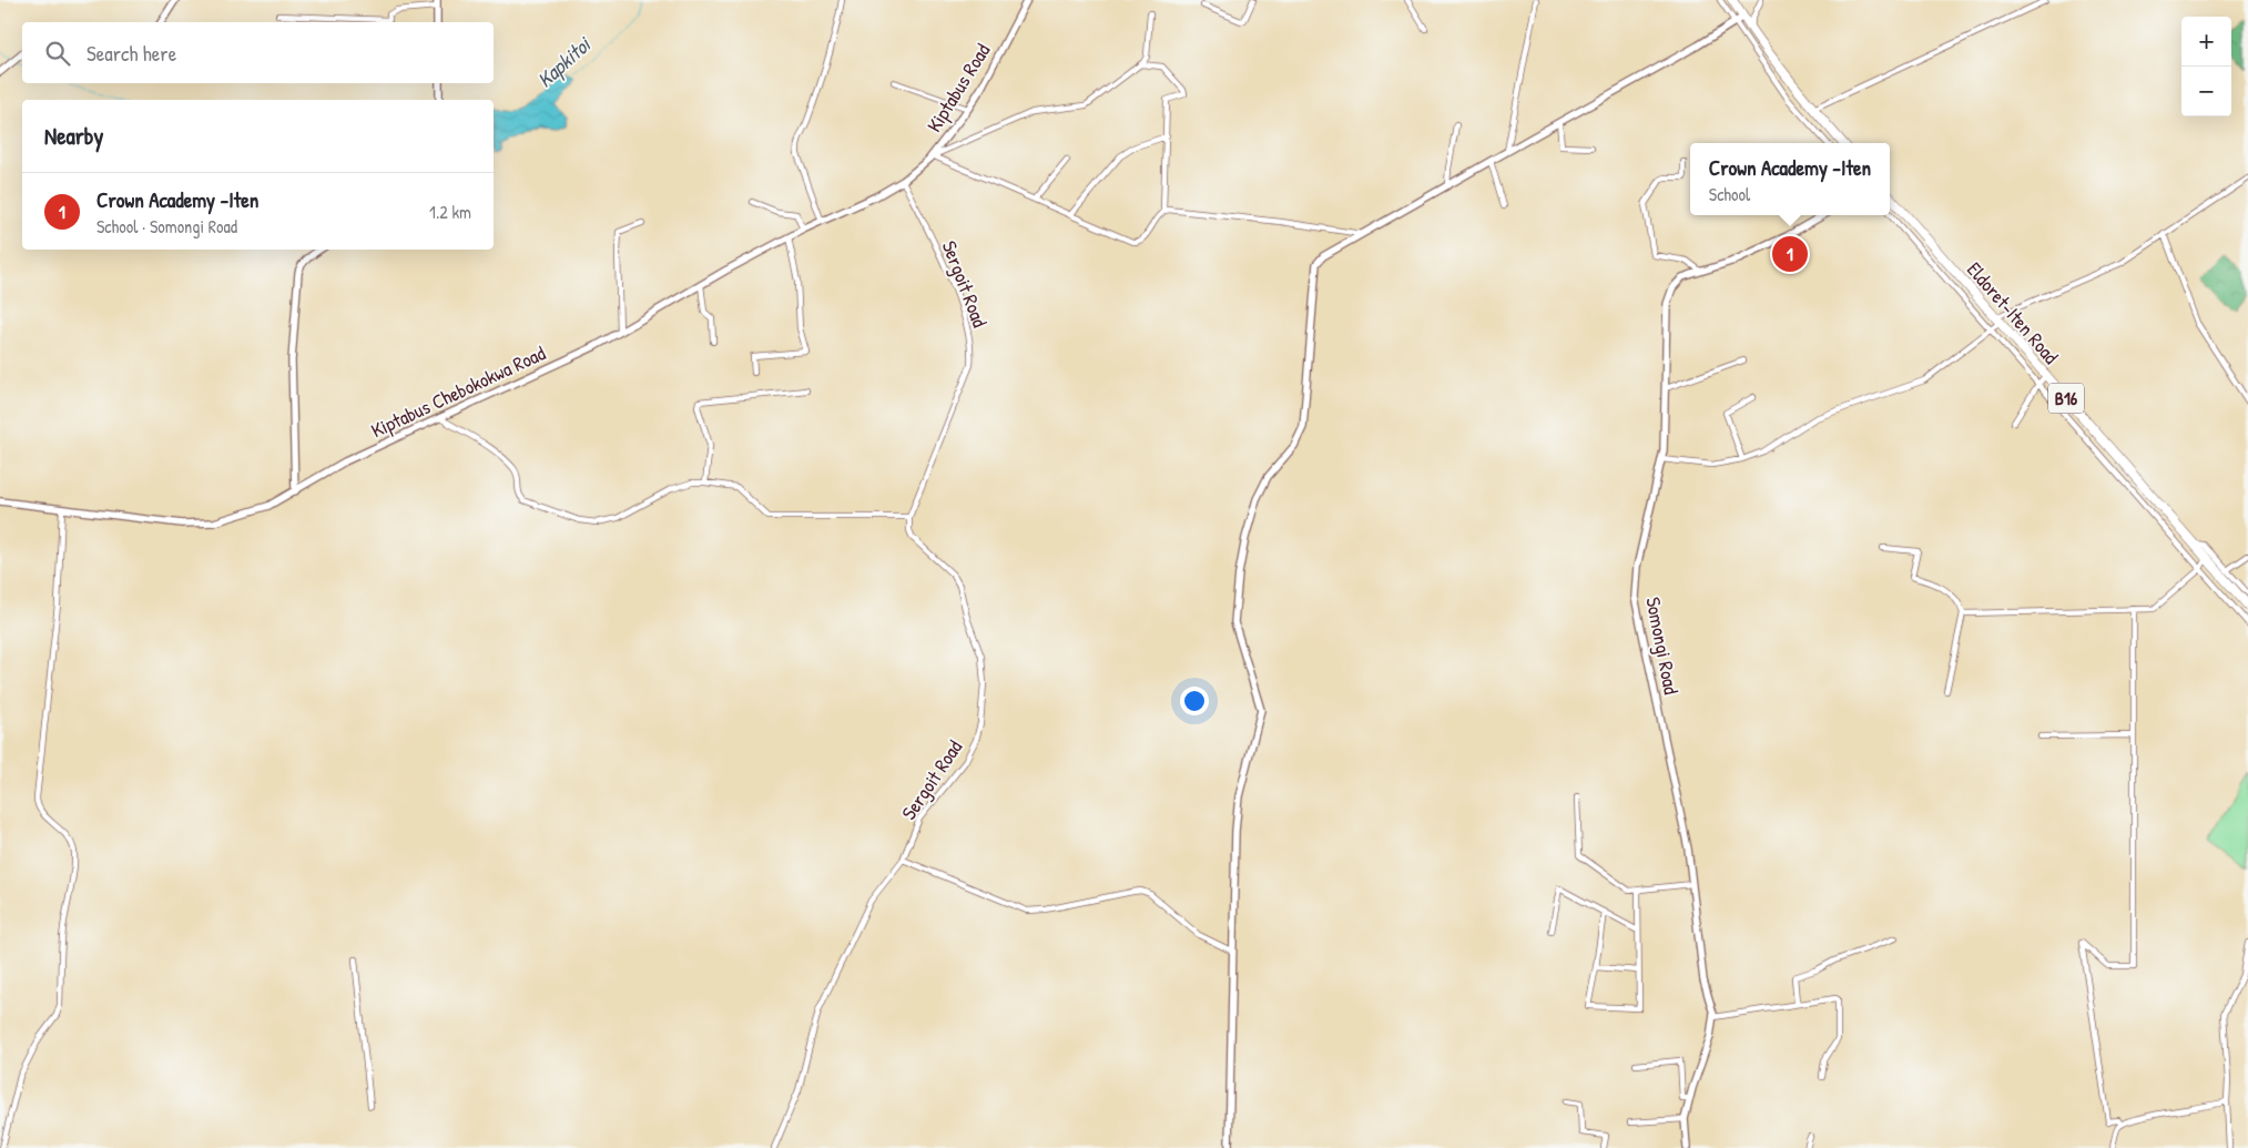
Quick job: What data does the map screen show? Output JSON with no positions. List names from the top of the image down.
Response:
{
  "streets": {
    "main road": ["Eldoret-Iten Road", "B16"],
    "street": [
      "Kiptabus Road",
      "Sergoit Road",
      "Kiptabus Chebokokwa Road",
      "Somongi Road"
    ]
  },
  "crossings": [
    ["Kiptabus Road", "Sergoit Road"],
    ["Kiptabus Road", "Kiptabus Chebokokwa Road"],
    ["Sergoit Road", "Kiptabus Chebokokwa Road"]
  ],
  "water": ["Kapkitoi"],
  "page": {
    "map_buttons": ["+", "−"],
    "search": "Search here",
    "heading": "Nearby",
    "popup": ["Crown Academy -Iten", "School"],
    "list": [
      {
        "mark": "1",
        "name": "Crown Academy -Iten",
        "note": "School · Somongi Road",
        "value": "1.2 km"
      }
    ],
    "pins": "1"
  }
}
